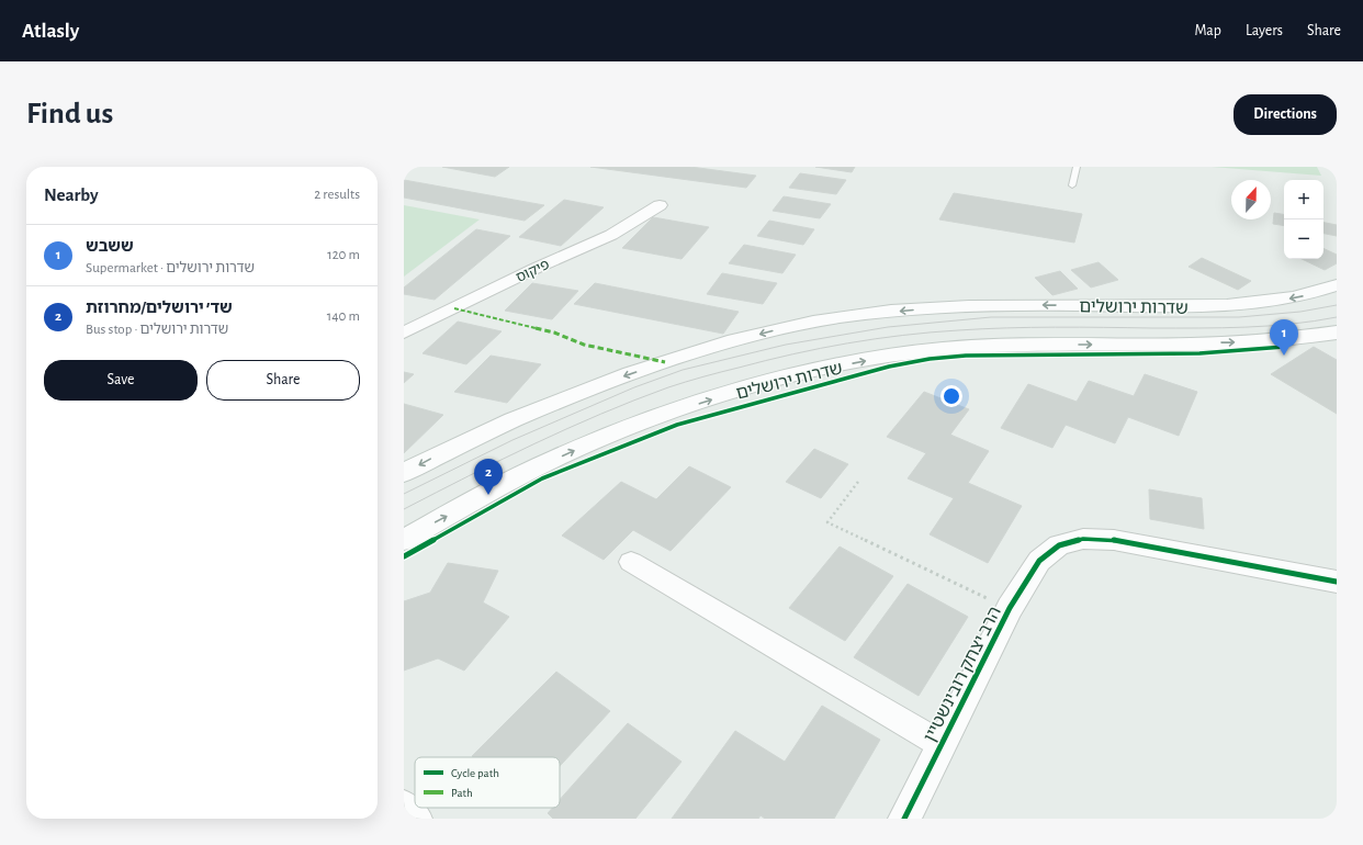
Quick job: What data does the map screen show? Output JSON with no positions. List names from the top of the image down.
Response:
{
  "streets": {
    "main road": ["שדרות ירושלים", "הרב יצחק רובינשטיין"],
    "street": ["פיקוס"]
  },
  "legend": ["Cycle path", "Path"],
  "north": "top",
  "page": {
    "header": "Atlasly",
    "nav": ["Map", "Layers", "Share"],
    "buttons": [
      "Directions",
      ["Save", "Share"]
    ],
    "title": "Find us",
    "heading": ["Nearby", "2 results"],
    "map_buttons": ["+", "−"],
    "list": [
      {
        "mark": "1",
        "name": "ששבש",
        "note": "Supermarket · שדרות ירושלים",
        "value": "120 m"
      },
      {
        "mark": "2",
        "name": "שד׳ ירושלים/מחרוזת",
        "note": "Bus stop · שדרות ירושלים",
        "value": "140 m"
      }
    ],
    "pins": ["1", "2"]
  }
}
